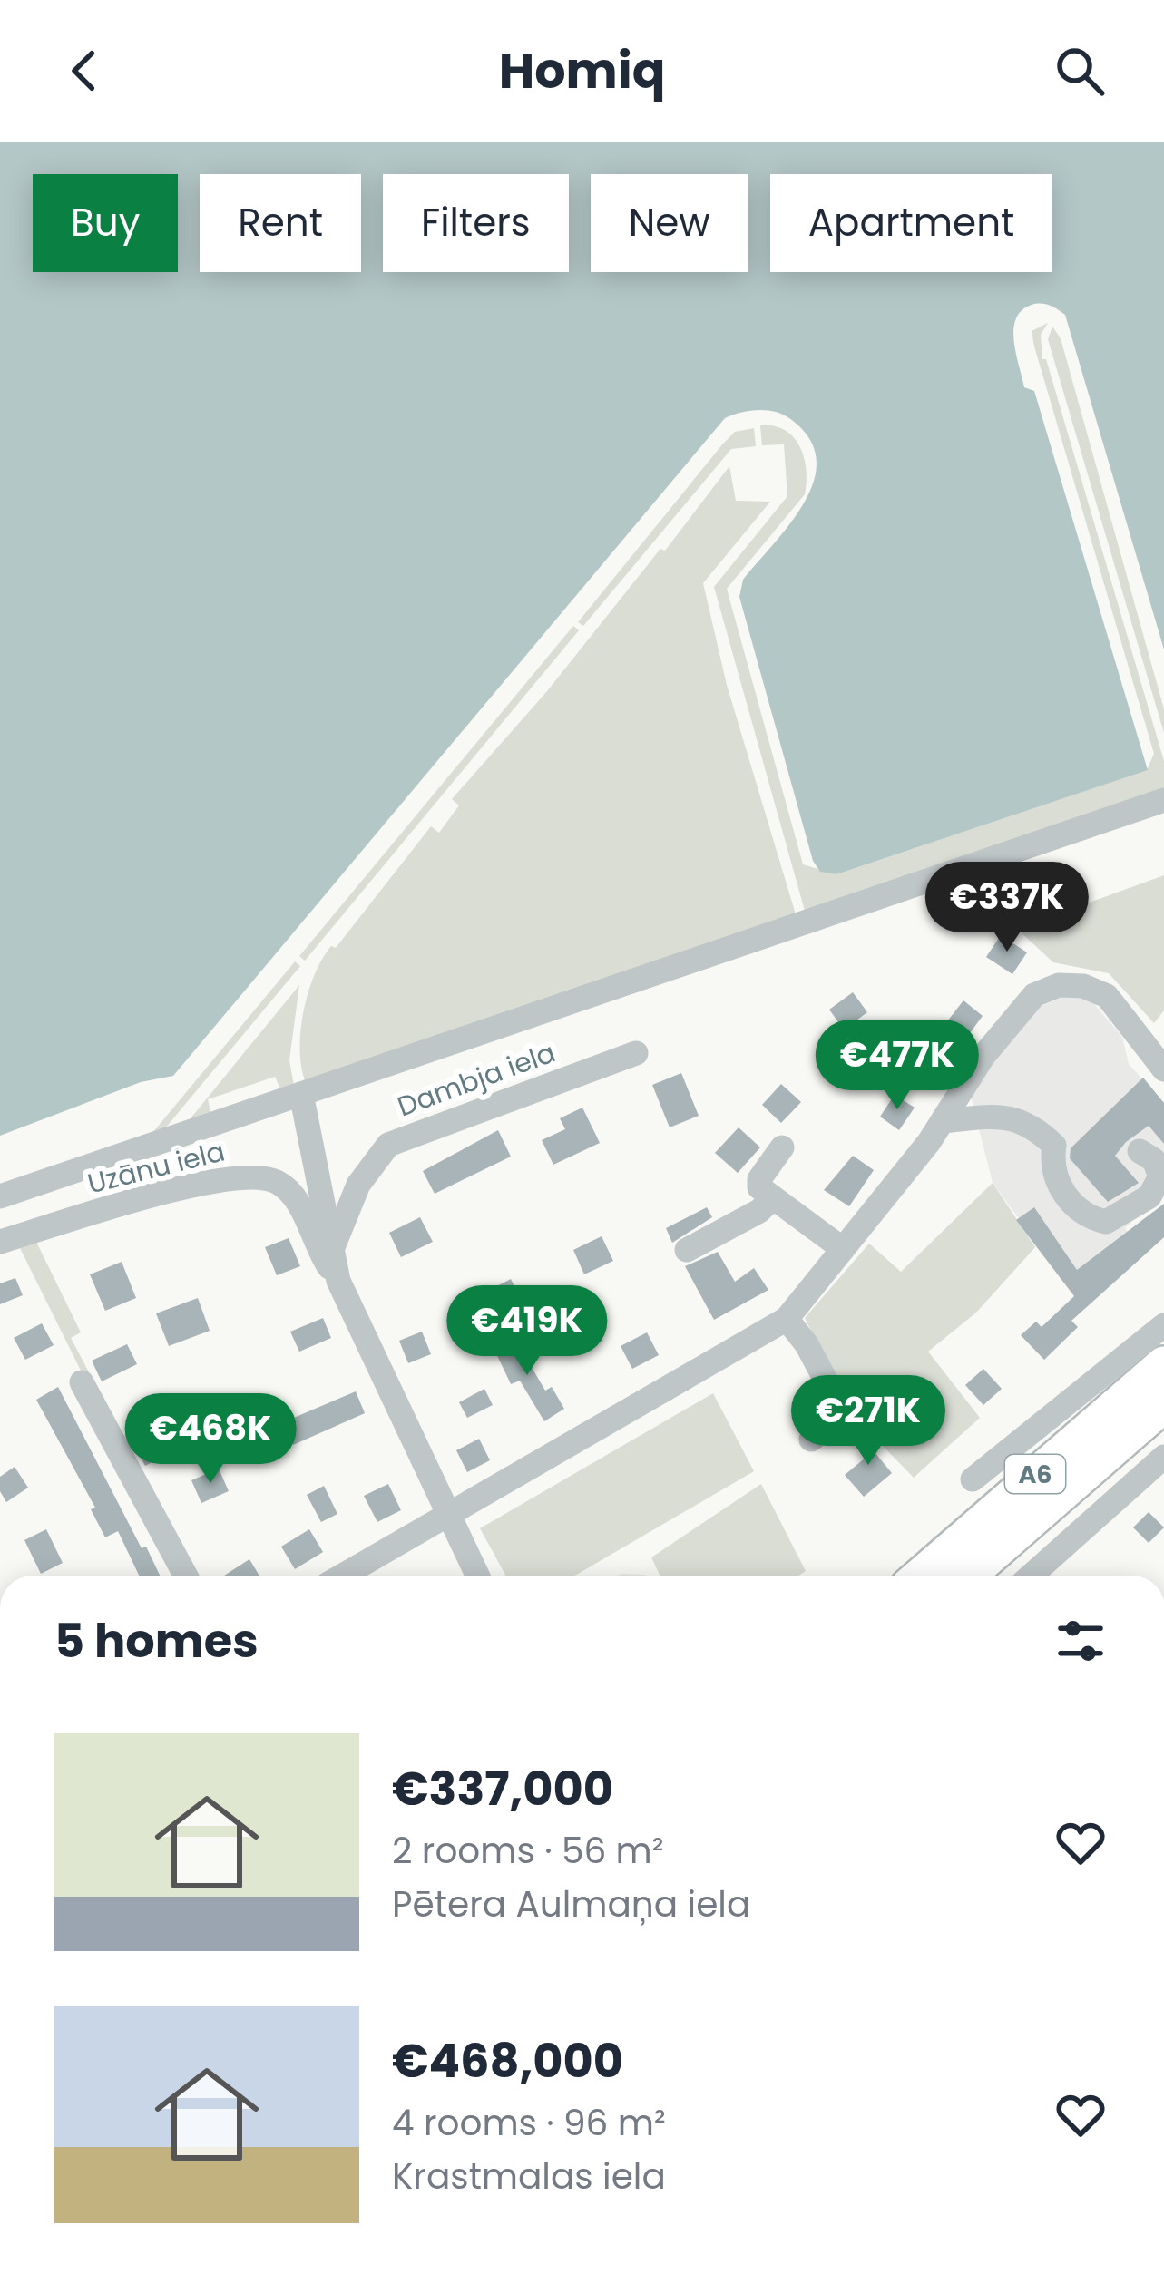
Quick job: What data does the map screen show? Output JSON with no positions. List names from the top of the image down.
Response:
{
  "streets": {
    "highway": ["A6"],
    "street": ["Dambja iela", "Uzānu iela"]
  },
  "page": {
    "header": "Homiq",
    "chip": [
      "Buy",
      "Rent",
      "Filters",
      "New",
      "Apartment"
    ],
    "price": [
      "€337K",
      "€477K",
      "€419K",
      "€271K",
      "€468K"
    ],
    "heading": "5 homes",
    "list": [
      {
        "name": "€337,000",
        "note": "2 rooms · 56 m² · Pētera Aulmaņa iela"
      },
      {
        "name": "€468,000",
        "note": "4 rooms · 96 m² · Krastmalas iela"
      }
    ]
  }
}
